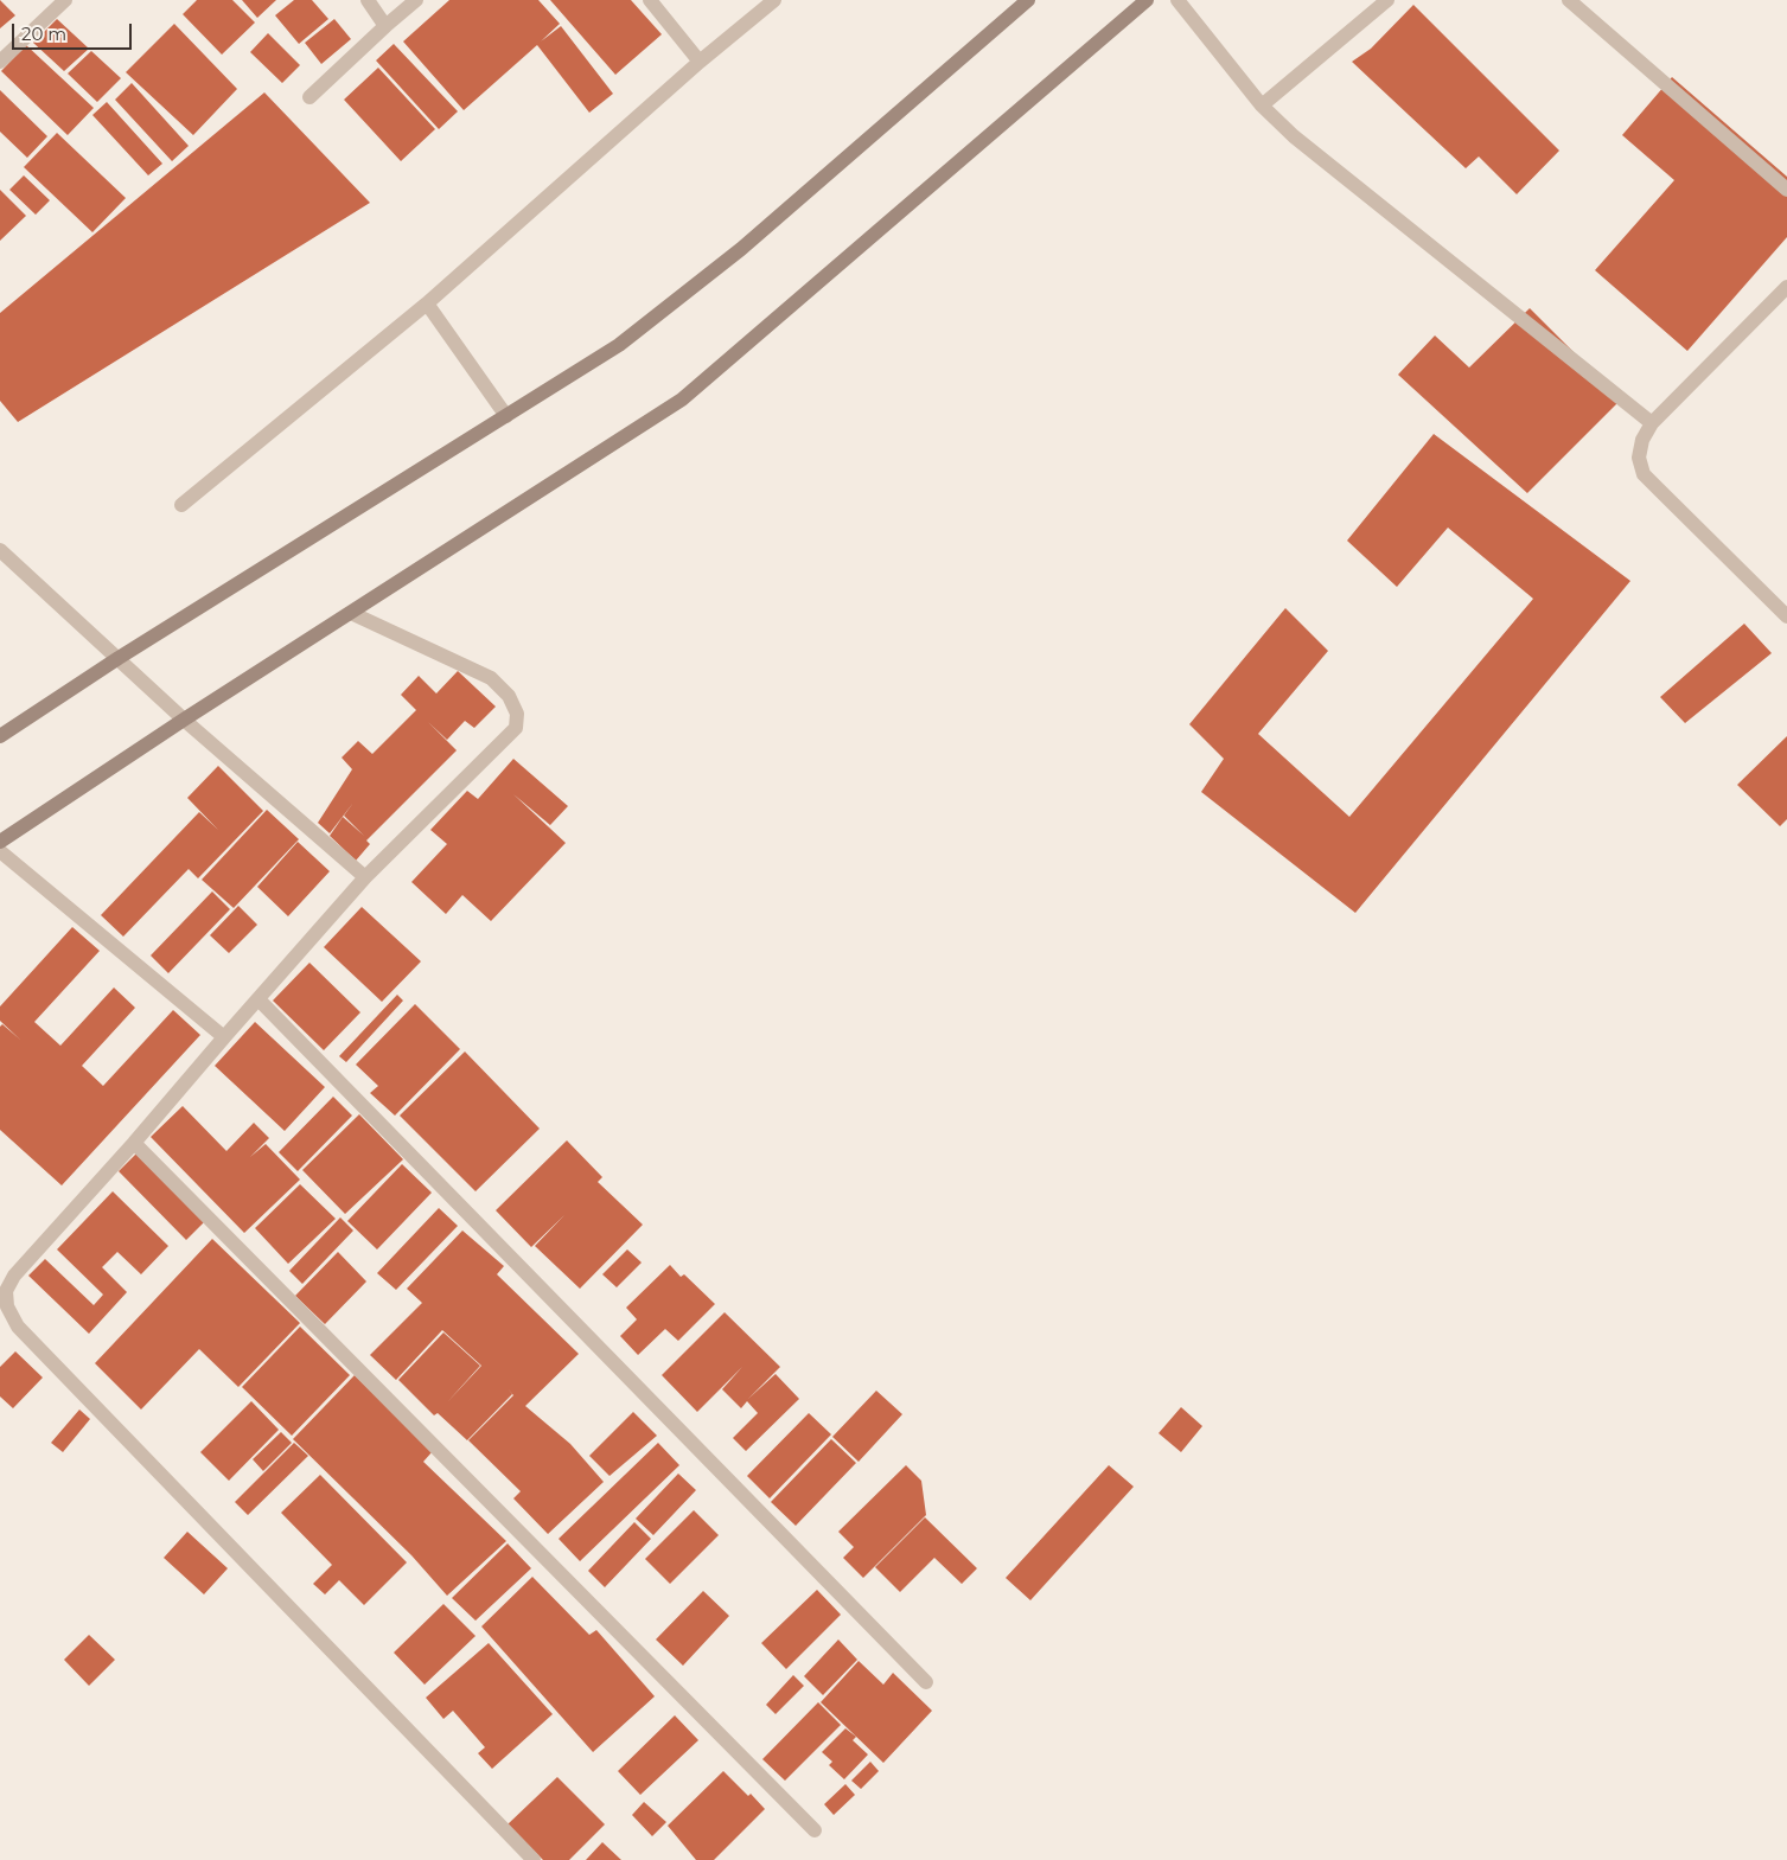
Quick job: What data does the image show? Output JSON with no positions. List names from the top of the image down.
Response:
{
  "scale_bar": "20 m"
}
